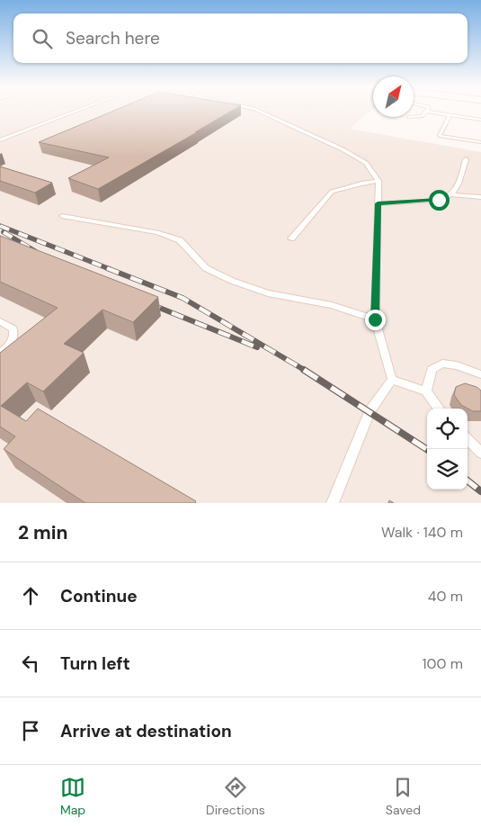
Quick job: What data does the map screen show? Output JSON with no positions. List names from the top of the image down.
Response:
{
  "north": "top right",
  "page": {
    "search": "Search here",
    "heading": ["2 min", "Walk · 140 m"],
    "list": [
      ["Continue", "40 m"],
      ["Turn left", "100 m"],
      "Arrive at destination"
    ],
    "nav": ["Map", "Directions", "Saved"]
  }
}
